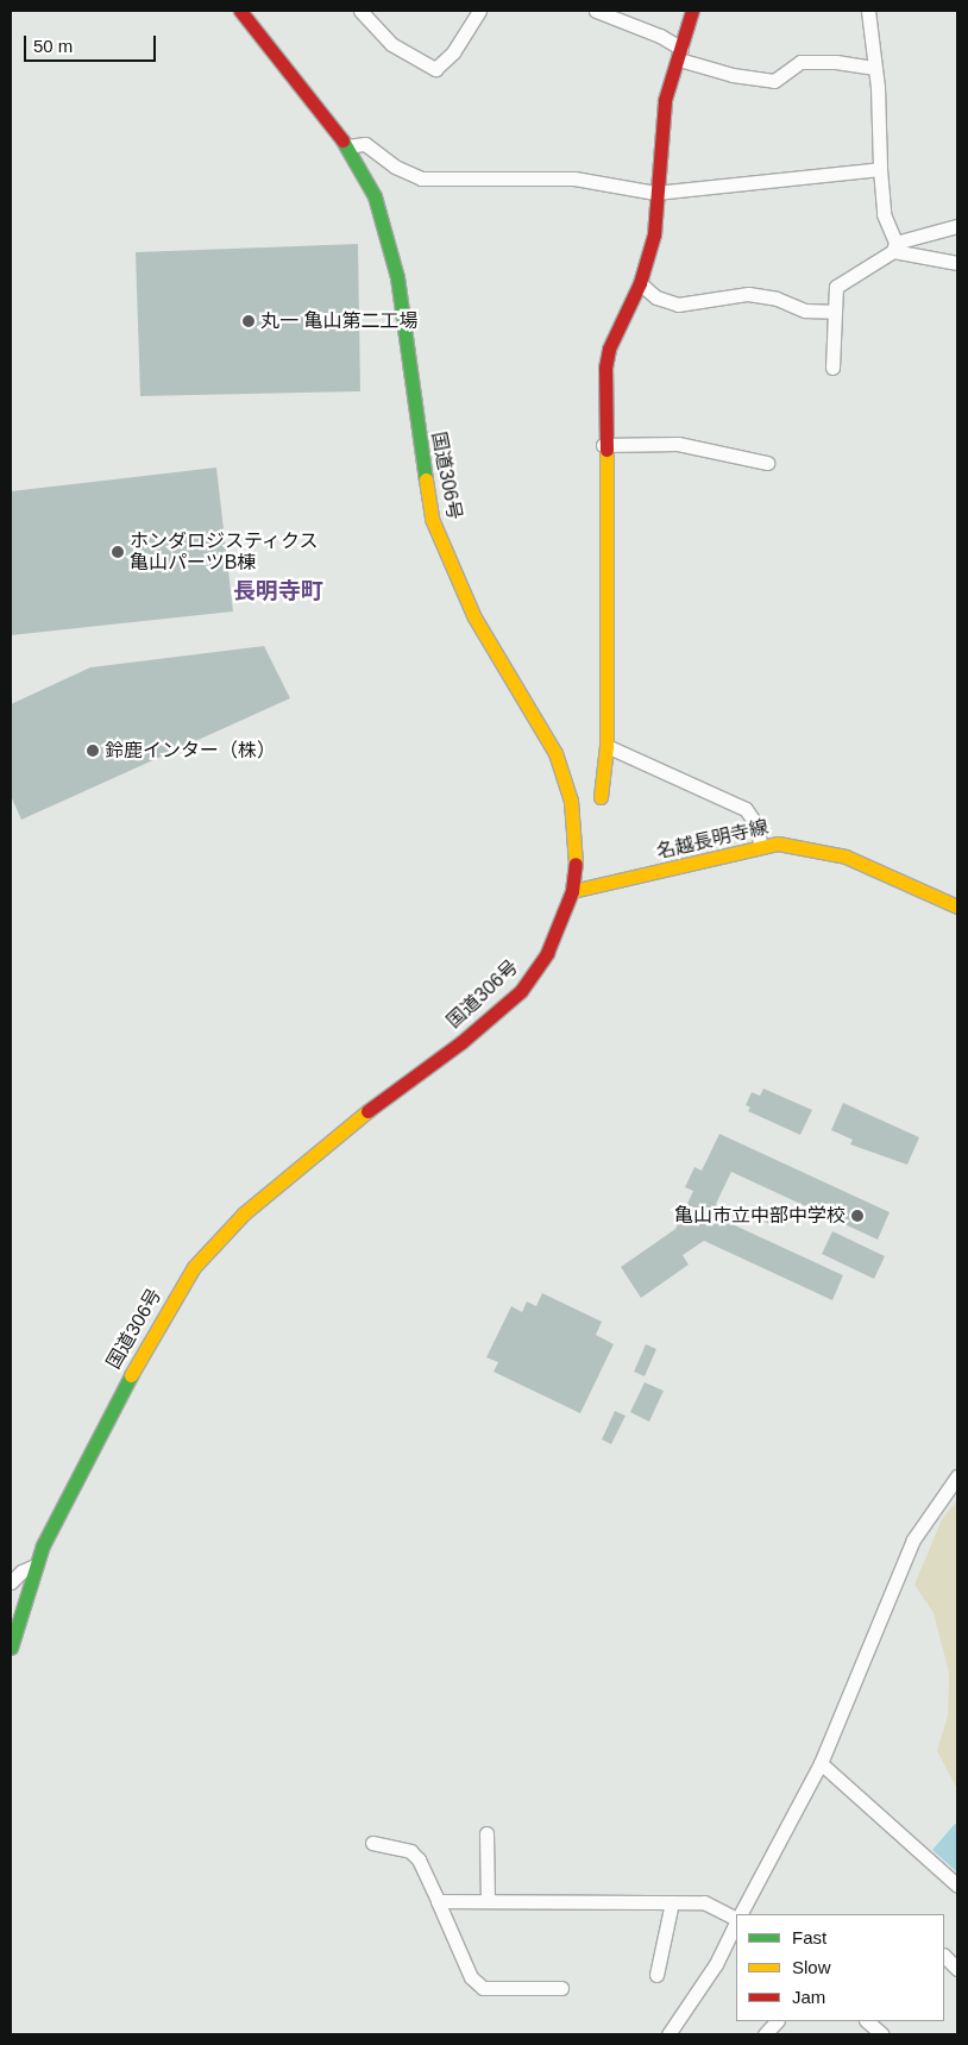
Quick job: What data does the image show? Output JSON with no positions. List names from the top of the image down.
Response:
{
  "streets": {
    "main road": ["国道306号", "名越長明寺線"]
  },
  "crossings": [
    ["国道306号", "名越長明寺線"]
  ],
  "districts": ["長明寺町"],
  "places": [
    "丸一 亀山第二工場",
    "ホンダロジスティクス 亀山パーツB棟",
    "鈴鹿インター（株）",
    "亀山市立中部中学校"
  ],
  "legend": ["Fast", "Slow", "Jam"],
  "scale_bar": "50 m"
}
